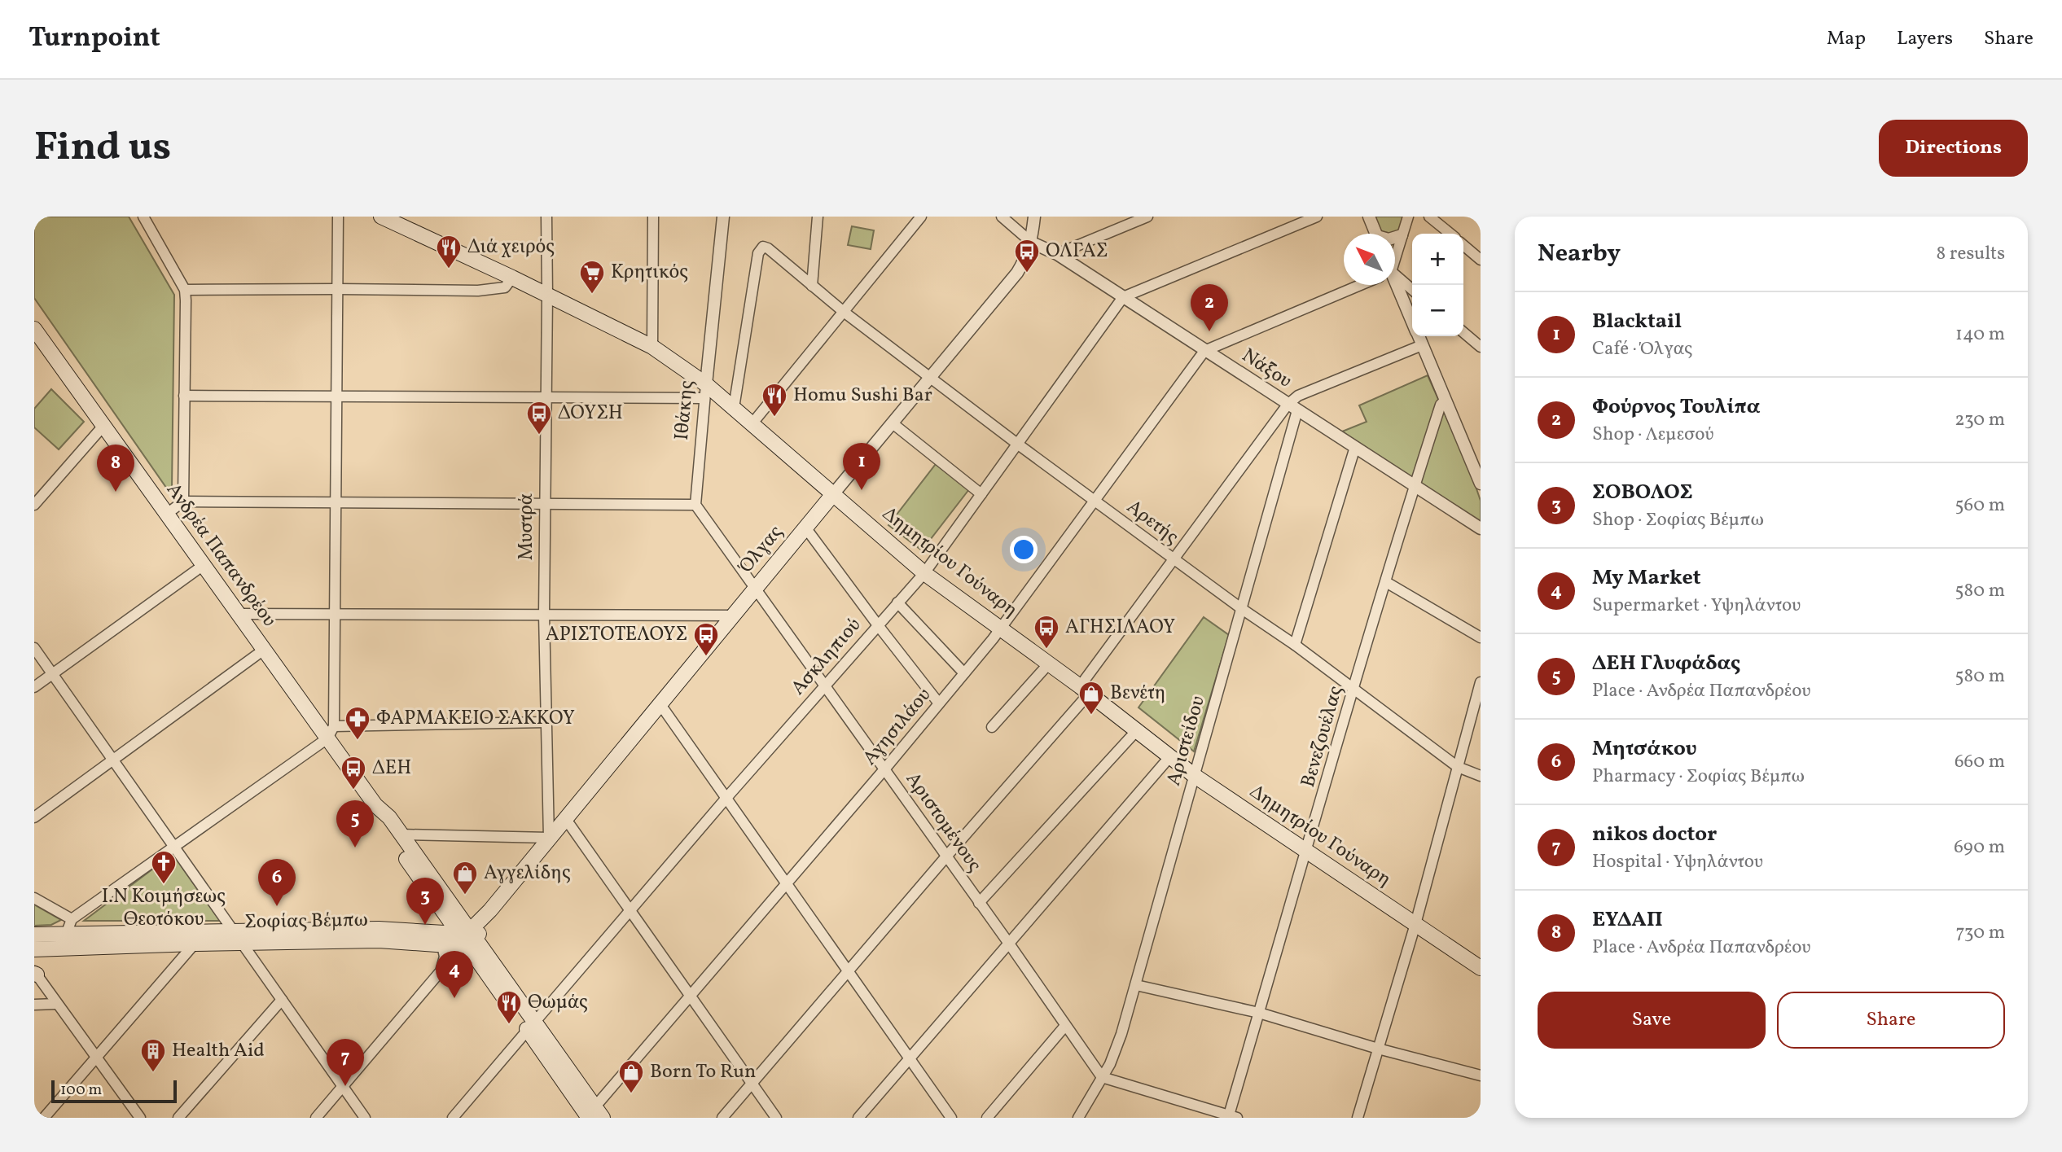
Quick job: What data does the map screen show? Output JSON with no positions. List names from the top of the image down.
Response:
{
  "streets": {
    "main road": [
      "Όλγας",
      "Ανδρέα Παπανδρέου",
      "Δημητρίου Γούναρη",
      "Σοφίας Βέμπω"
    ],
    "street": [
      "Νάξου",
      "Ιθάκης",
      "Αρετής",
      "Μυστρά",
      "Ασκληπιού",
      "Αγησιλάου",
      "Βενεζουέλας",
      "Αριστείδου",
      "Αριστομένους"
    ]
  },
  "crossings": [
    ["Νάξου", "Όλγας"],
    ["Νάξου", "Ασκληπιού"],
    ["Νάξου", "Αγησιλάου"],
    ["Νάξου", "Βενεζουέλας"],
    ["Νάξου", "Αριστείδου"],
    ["Ιθάκης", "Δημητρίου Γούναρη"],
    ["Αρετής", "Όλγας"],
    ["Αρετής", "Δημητρίου Γούναρη"],
    ["Αρετής", "Ασκληπιού"],
    ["Αρετής", "Αγησιλάου"],
    ["Αρετής", "Βενεζουέλας"],
    ["Αρετής", "Αριστείδου"],
    ["Μυστρά", "Όλγας"],
    ["Μυστρά", "Δημητρίου Γούναρη"],
    ["Όλγας", "Ανδρέα Παπανδρέου"],
    ["Όλγας", "Δημητρίου Γούναρη"],
    ["Όλγας", "Αριστομένους"],
    ["Όλγας", "Σοφίας Βέμπω"],
    ["Ανδρέα Παπανδρέου", "Ασκληπιού"],
    ["Ανδρέα Παπανδρέου", "Αγησιλάου"],
    ["Ανδρέα Παπανδρέου", "Σοφίας Βέμπω"],
    ["Δημητρίου Γούναρη", "Ασκληπιού"],
    ["Δημητρίου Γούναρη", "Αγησιλάου"],
    ["Δημητρίου Γούναρη", "Βενεζουέλας"],
    ["Δημητρίου Γούναρη", "Αριστείδου"],
    ["Ασκληπιού", "Αριστομένους"],
    ["Αγησιλάου", "Αριστομένους"],
    ["Αριστείδου", "Αριστομένους"]
  ],
  "places": {
    "restaurant": ["Διά χειρός", "Homu Sushi Bar", "Θωμάς"],
    "bus stop": [
      "ΟΛΓΑΣ",
      "ΔΟΥΣΗ",
      "ΑΓΗΣΙΛΑΟΥ",
      "ΑΡΙΣΤΟΤΕΛΟΥΣ",
      "ΔΕΗ"
    ],
    "supermarket": ["Κρητικός"],
    "shop": ["Βενέτη", "Αγγελίδης", "Born To Run"],
    "pharmacy": ["ΦΑΡΜΑΚΕΙΟ ΣΑΚΚΟΥ"],
    "church": ["Ι.Ν Κοιμήσεως Θεοτόκου"],
    "building": ["Health Aid"]
  },
  "scale_bar": "100 m",
  "north": "top left",
  "page": {
    "header": "Turnpoint",
    "nav": ["Map", "Layers", "Share"],
    "buttons": [
      "Directions",
      ["Save", "Share"]
    ],
    "title": "Find us",
    "heading": ["Nearby", "8 results"],
    "map_buttons": ["+", "−"],
    "pins": [
      "2",
      "1",
      "8",
      "5",
      "6",
      "3",
      "4",
      "7"
    ],
    "list": [
      {
        "mark": "1",
        "name": "Blacktail",
        "note": "Café · Όλγας",
        "value": "140 m"
      },
      {
        "mark": "2",
        "name": "Φούρνος Τουλίπα",
        "note": "Shop · Λεμεσού",
        "value": "230 m"
      },
      {
        "mark": "3",
        "name": "ΣΟΒΟΛΟΣ",
        "note": "Shop · Σοφίας Βέμπω",
        "value": "560 m"
      },
      {
        "mark": "4",
        "name": "My Market",
        "note": "Supermarket · Υψηλάντου",
        "value": "580 m"
      },
      {
        "mark": "5",
        "name": "ΔΕΗ Γλυφάδας",
        "note": "Place · Ανδρέα Παπανδρέου",
        "value": "580 m"
      },
      {
        "mark": "6",
        "name": "Μητσάκου",
        "note": "Pharmacy · Σοφίας Βέμπω",
        "value": "660 m"
      },
      {
        "mark": "7",
        "name": "nikos doctor",
        "note": "Hospital · Υψηλάντου",
        "value": "690 m"
      },
      {
        "mark": "8",
        "name": "ΕΥΔΑΠ",
        "note": "Place · Ανδρέα Παπανδρέου",
        "value": "730 m"
      }
    ],
    "scale": "100 m"
  }
}
